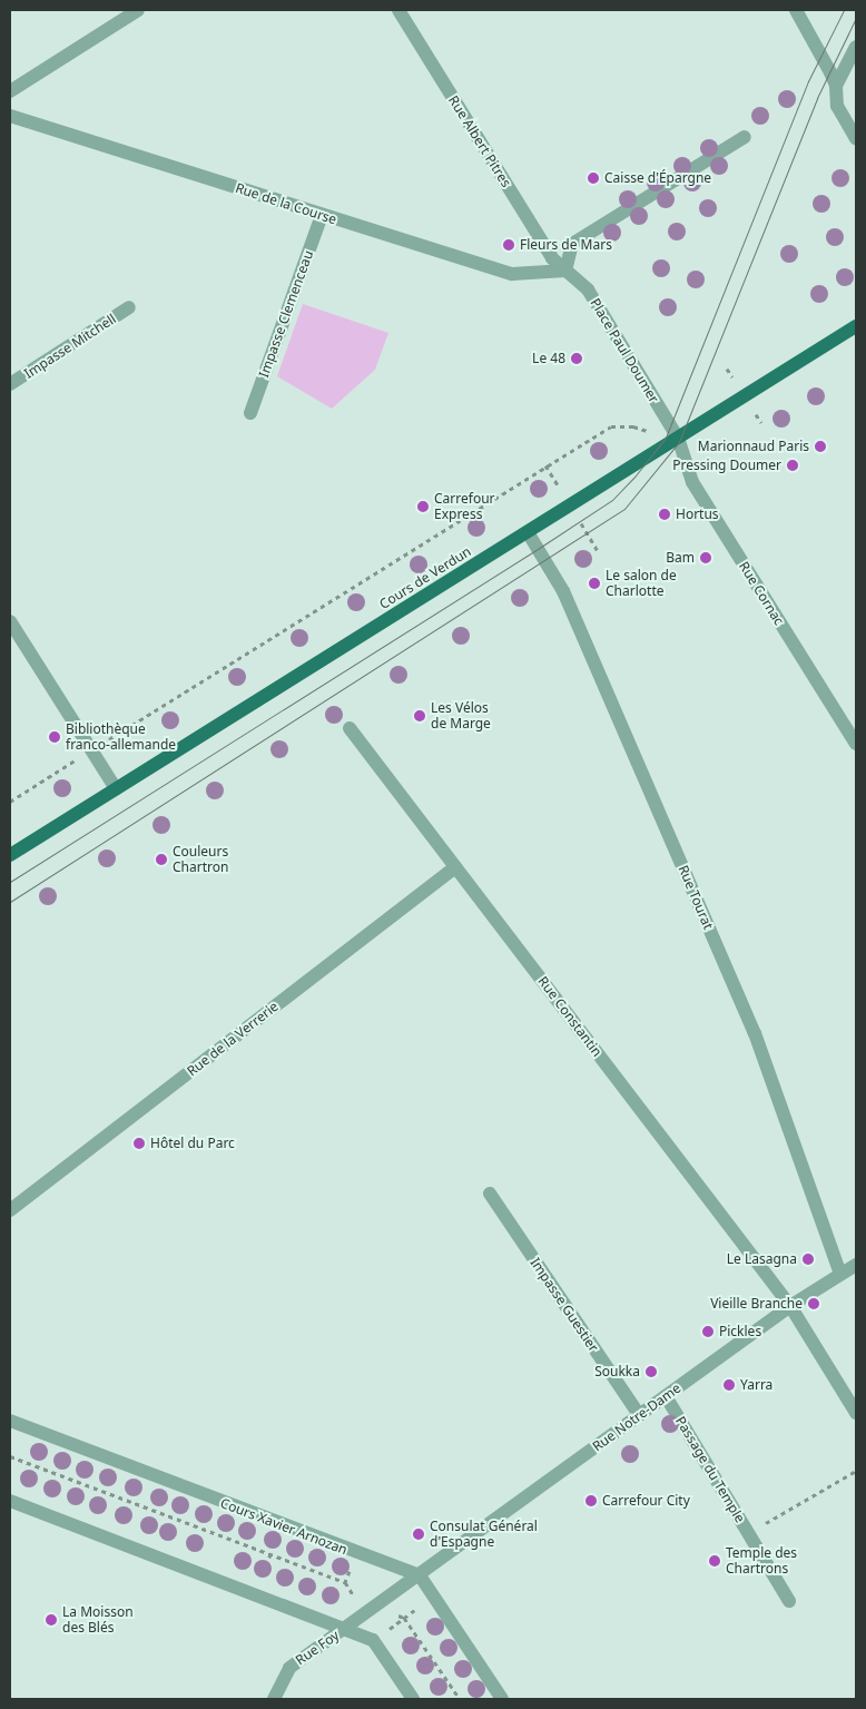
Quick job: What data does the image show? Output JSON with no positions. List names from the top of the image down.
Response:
{
  "streets": {
    "main road": ["Cours de Verdun"],
    "street": [
      "Rue Albert Pitres",
      "Rue de la Course",
      "Impasse Clemenceau",
      "Impasse Mitchell",
      "Place Paul Doumer",
      "Rue Cornac",
      "Rue Tourat",
      "Rue Constantin",
      "Rue de la Verrerie",
      "Impasse Guestier",
      "Rue Notre-Dame",
      "Passage du Temple",
      "Cours Xavier Arnozan",
      "Rue Foy"
    ]
  },
  "crossings": [
    ["Rue Albert Pitres", "Rue de la Course"],
    ["Rue Albert Pitres", "Place Paul Doumer"],
    ["Rue de la Course", "Impasse Clemenceau"],
    ["Rue de la Course", "Place Paul Doumer"],
    ["Place Paul Doumer", "Cours de Verdun"],
    ["Place Paul Doumer", "Rue Cornac"],
    ["Cours de Verdun", "Rue Cornac"],
    ["Cours de Verdun", "Rue Tourat"],
    ["Rue Tourat", "Rue Notre-Dame"],
    ["Rue Constantin", "Rue de la Verrerie"],
    ["Rue Constantin", "Rue Notre-Dame"],
    ["Impasse Guestier", "Rue Notre-Dame"],
    ["Rue Notre-Dame", "Passage du Temple"],
    ["Rue Notre-Dame", "Cours Xavier Arnozan"],
    ["Rue Notre-Dame", "Rue Foy"]
  ],
  "places": [
    "Caisse d'Épargne",
    "Fleurs de Mars",
    "Le 48",
    "Marionnaud Paris",
    "Pressing Doumer",
    "Carrefour Express",
    "Hortus",
    "Bam",
    "Le salon de Charlotte",
    "Les Vélos de Marge",
    "Bibliothèque franco-allemande",
    "Couleurs Chartron",
    "Hôtel du Parc",
    "Le Lasagna",
    "Vieille Branche",
    "Pickles",
    "Soukka",
    "Yarra",
    "Carrefour City",
    "Consulat Général d'Espagne",
    "Temple des Chartrons",
    "La Moisson des Blés"
  ]
}
